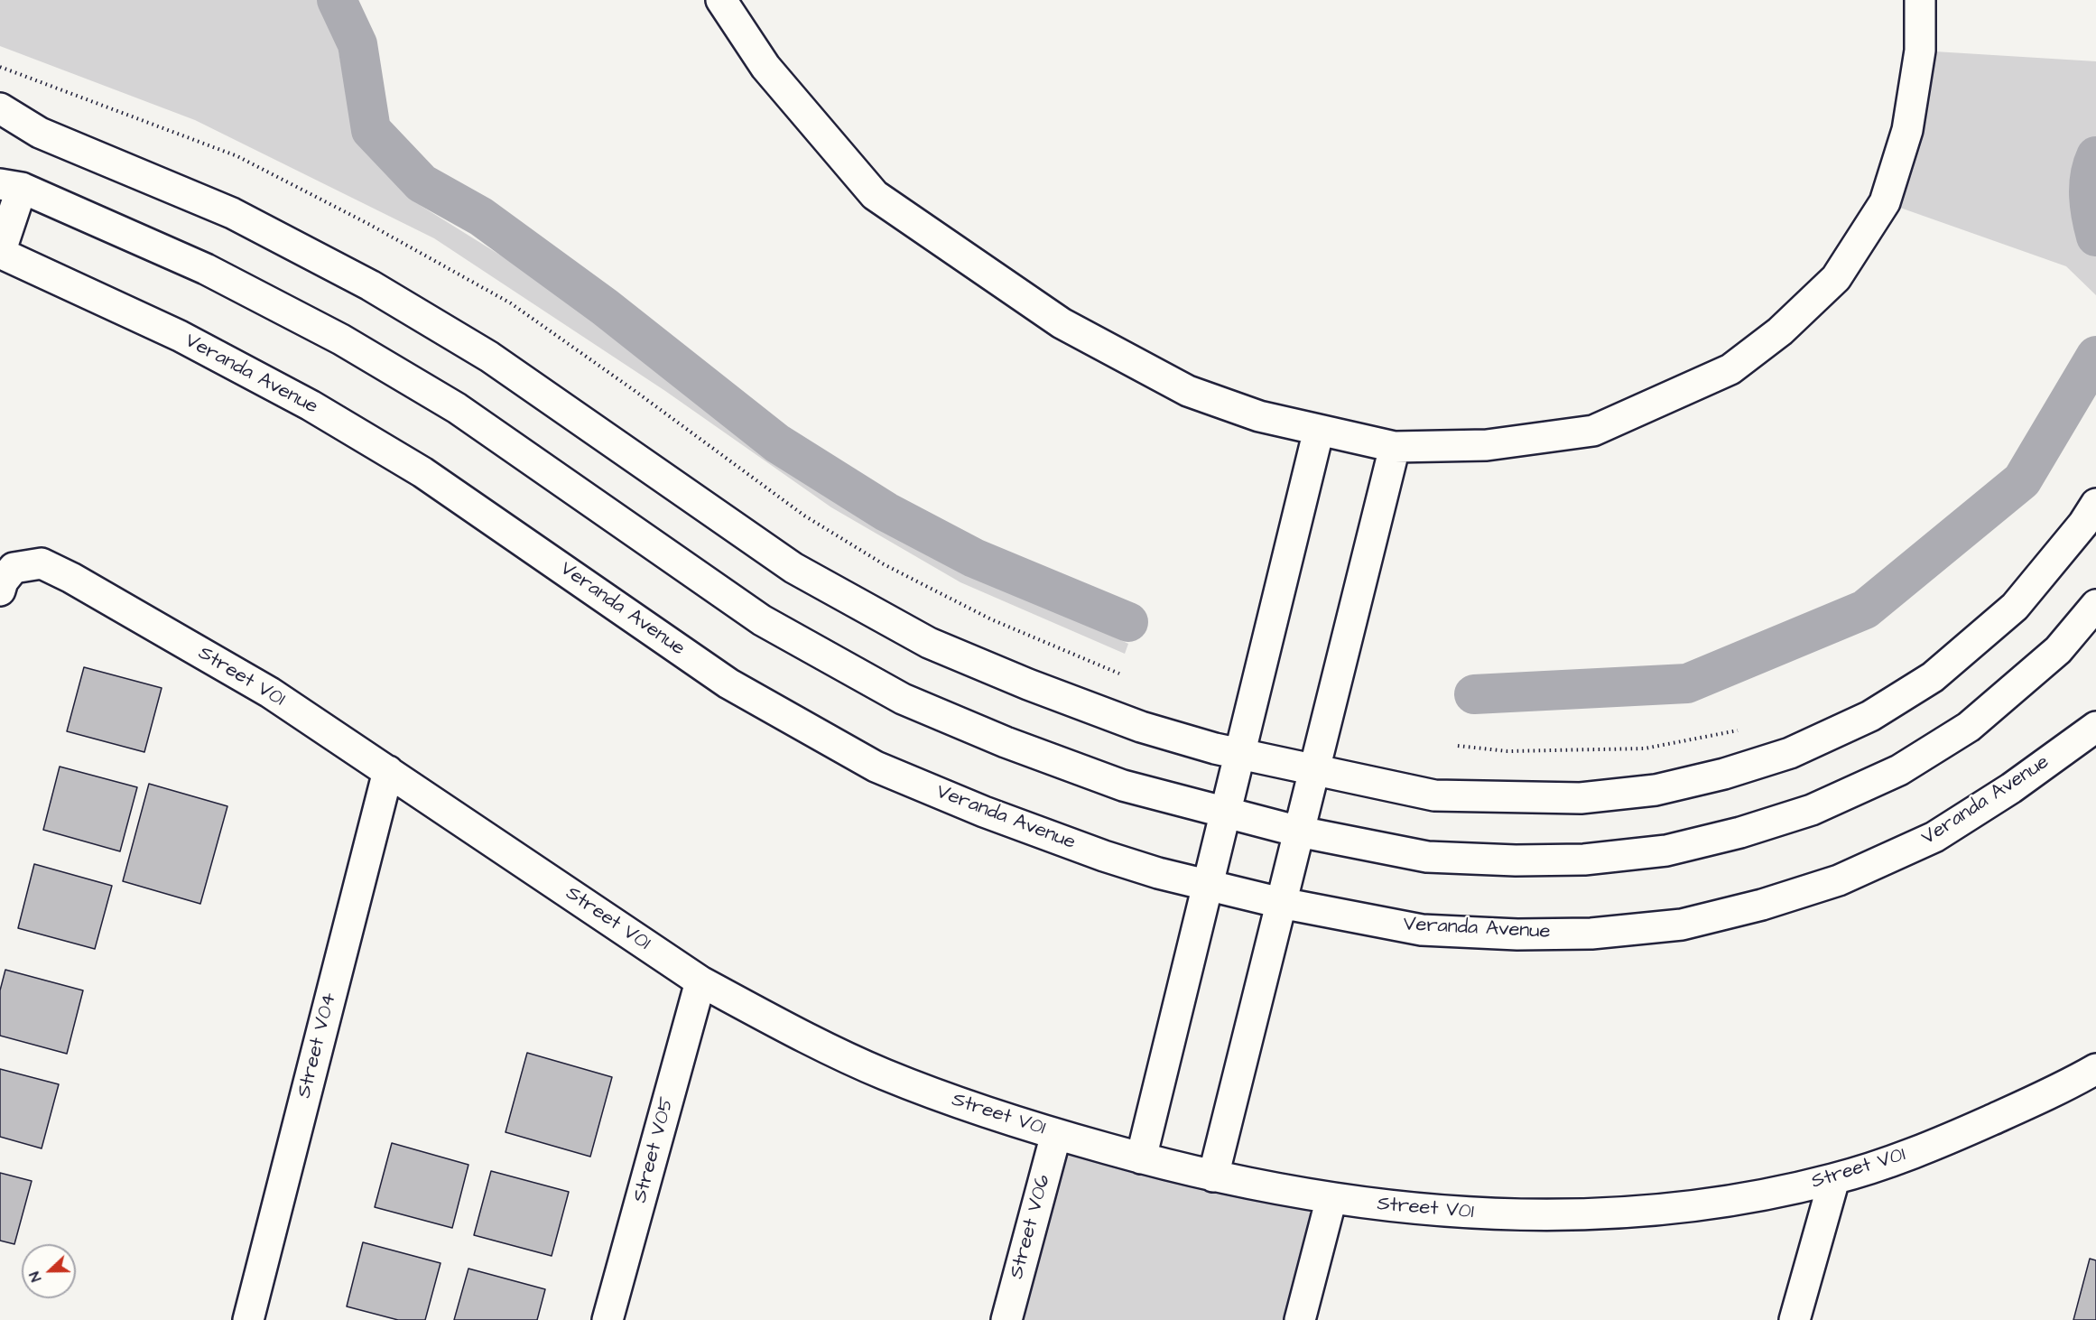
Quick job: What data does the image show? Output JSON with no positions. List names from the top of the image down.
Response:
{
  "streets": {
    "street": [
      "Veranda Avenue",
      "Street V01",
      "Street V04",
      "Street V05",
      "Street V06"
    ]
  },
  "crossings": [
    ["Street V01", "Street V04"],
    ["Street V01", "Street V05"],
    ["Street V01", "Street V06"]
  ],
  "north": "left"
}
